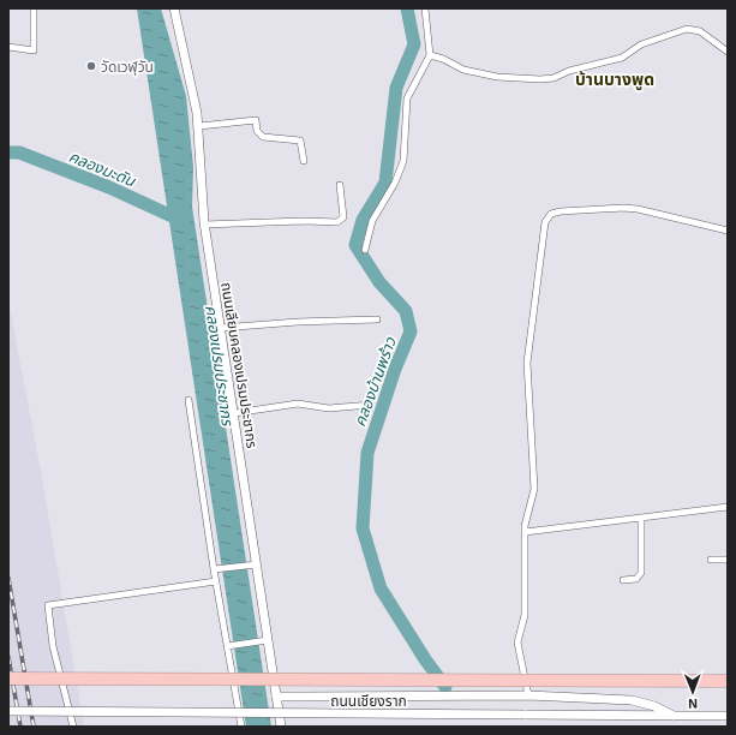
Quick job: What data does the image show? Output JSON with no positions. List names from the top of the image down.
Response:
{
  "streets": {
    "main road": ["ถนนเลียบคลองเปรมประชากร", "ถนนเชียงราก"]
  },
  "districts": ["บ้านบางพูด"],
  "water": ["คลองมะดัน", "คลองเปรมประชากร", "คลองบ้านพร้าว"],
  "places": ["วัดเวฬุวัน"],
  "north": "bottom"
}
